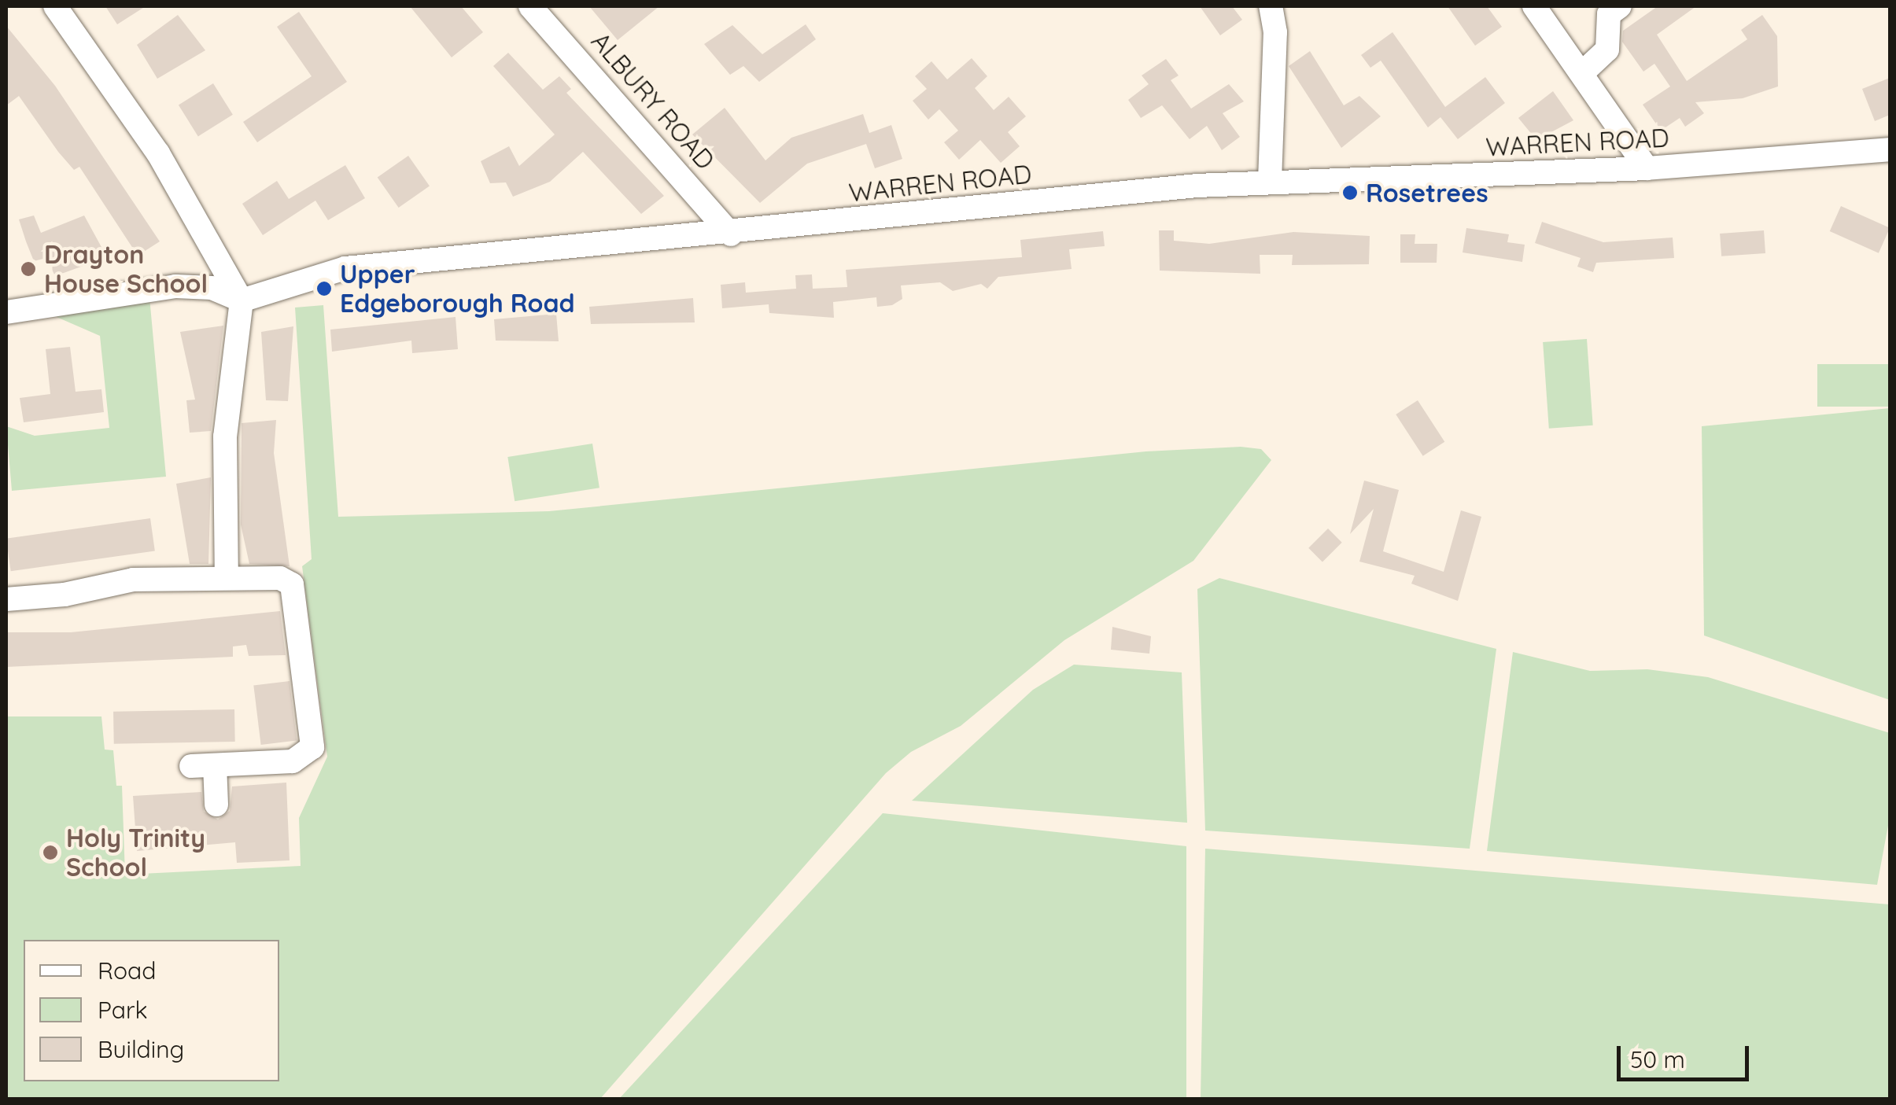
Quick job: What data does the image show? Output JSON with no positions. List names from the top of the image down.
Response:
{
  "streets": {
    "street": ["ALBURY ROAD", "WARREN ROAD"]
  },
  "crossings": [
    ["ALBURY ROAD", "WARREN ROAD"]
  ],
  "places": [
    "Rosetrees",
    "Drayton House School",
    "Upper Edgeborough Road",
    "Holy Trinity School"
  ],
  "legend": ["Road", "Park", "Building"],
  "scale_bar": "50 m"
}
